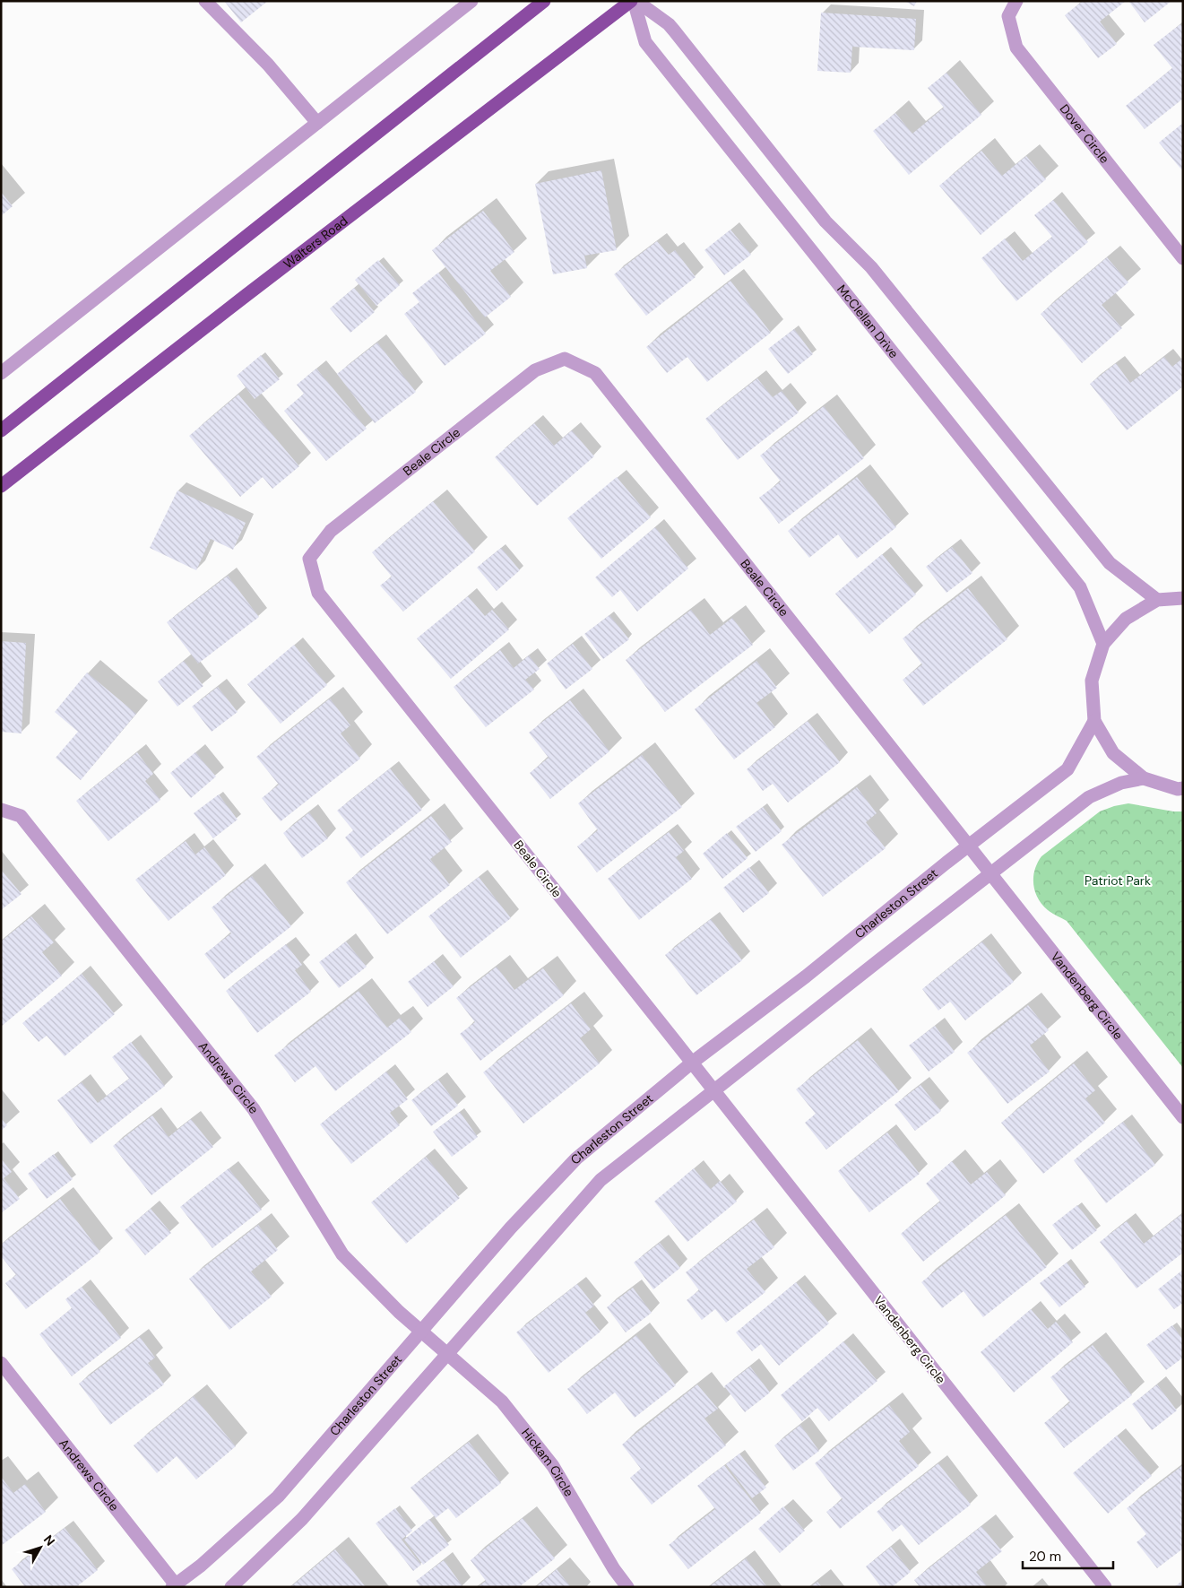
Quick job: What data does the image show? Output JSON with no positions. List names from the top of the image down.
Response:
{
  "streets": {
    "main road": ["Walters Road"],
    "street": [
      "Dover Circle",
      "McClellan Drive",
      "Beale Circle",
      "Charleston Street",
      "Vandenberg Circle",
      "Andrews Circle",
      "Hickam Circle"
    ]
  },
  "crossings": [
    ["Walters Road", "McClellan Drive"],
    ["Beale Circle", "Charleston Street"],
    ["Beale Circle", "Vandenberg Circle"],
    ["Charleston Street", "Andrews Circle"],
    ["Andrews Circle", "Hickam Circle"]
  ],
  "parks": ["Patriot Park"],
  "scale_bar": "20 m",
  "north": "top right"
}
